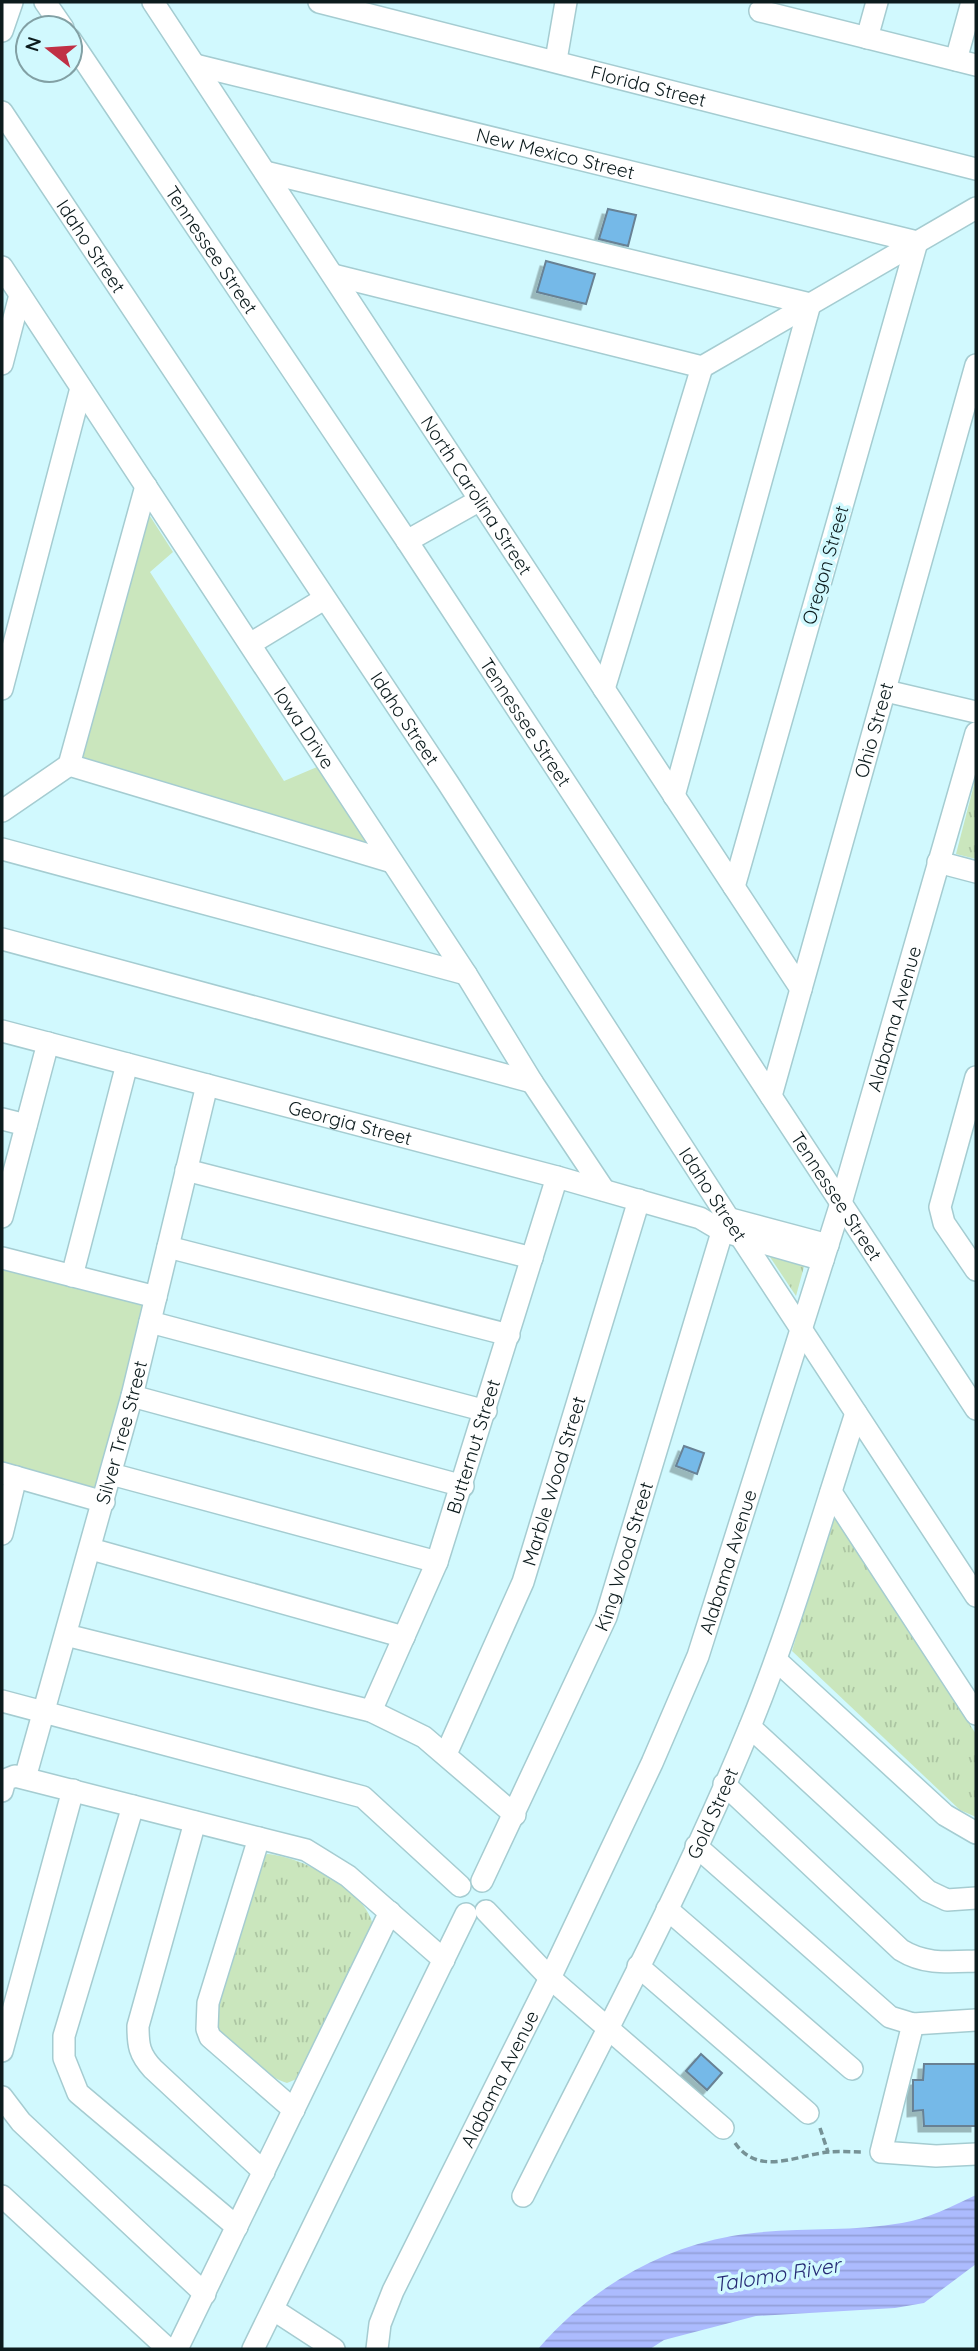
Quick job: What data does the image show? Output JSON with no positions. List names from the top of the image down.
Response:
{
  "streets": {
    "street": [
      "Florida Street",
      "New Mexico Street",
      "Idaho Street",
      "Tennessee Street",
      "North Carolina Street",
      "Oregon Street",
      "Iowa Drive",
      "Ohio Street",
      "Alabama Avenue",
      "Georgia Street",
      "Silver Tree Street",
      "Butternut Street",
      "Marble Wood Street",
      "King Wood Street",
      "Gold Street"
    ]
  },
  "crossings": [
    ["New Mexico Street", "North Carolina Street"],
    ["New Mexico Street", "Oregon Street"],
    ["Idaho Street", "Alabama Avenue"],
    ["Idaho Street", "Georgia Street"],
    ["Idaho Street", "King Wood Street"],
    ["Idaho Street", "Gold Street"],
    ["Tennessee Street", "Ohio Street"],
    ["Tennessee Street", "Alabama Avenue"],
    ["North Carolina Street", "Oregon Street"],
    ["North Carolina Street", "Ohio Street"],
    ["Iowa Drive", "Georgia Street"],
    ["Alabama Avenue", "Georgia Street"],
    ["Georgia Street", "Silver Tree Street"],
    ["Georgia Street", "Butternut Street"],
    ["Georgia Street", "Marble Wood Street"],
    ["Georgia Street", "King Wood Street"]
  ],
  "water": ["Talomo River"],
  "north": "left"
}
